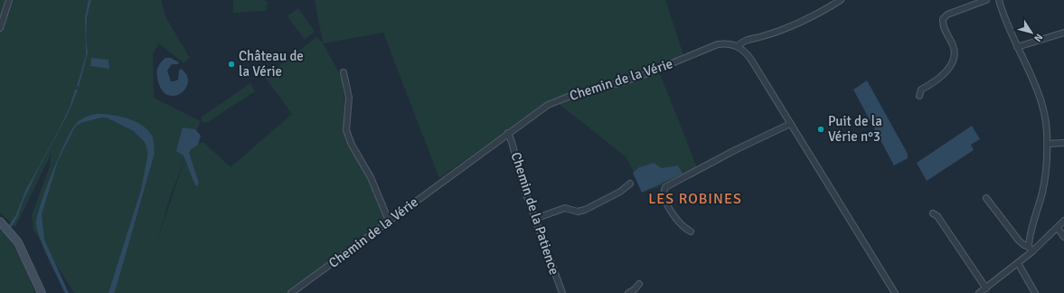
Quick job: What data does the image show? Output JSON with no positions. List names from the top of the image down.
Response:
{
  "streets": {
    "street": ["Chemin de la Vérie", "Chemin de la Patience"]
  },
  "crossings": [
    ["Chemin de la Vérie", "Chemin de la Patience"]
  ],
  "districts": ["LES ROBINES"],
  "places": ["Château de la Vérie", "Puit de la Vérie n°3"],
  "north": "bottom right"
}
